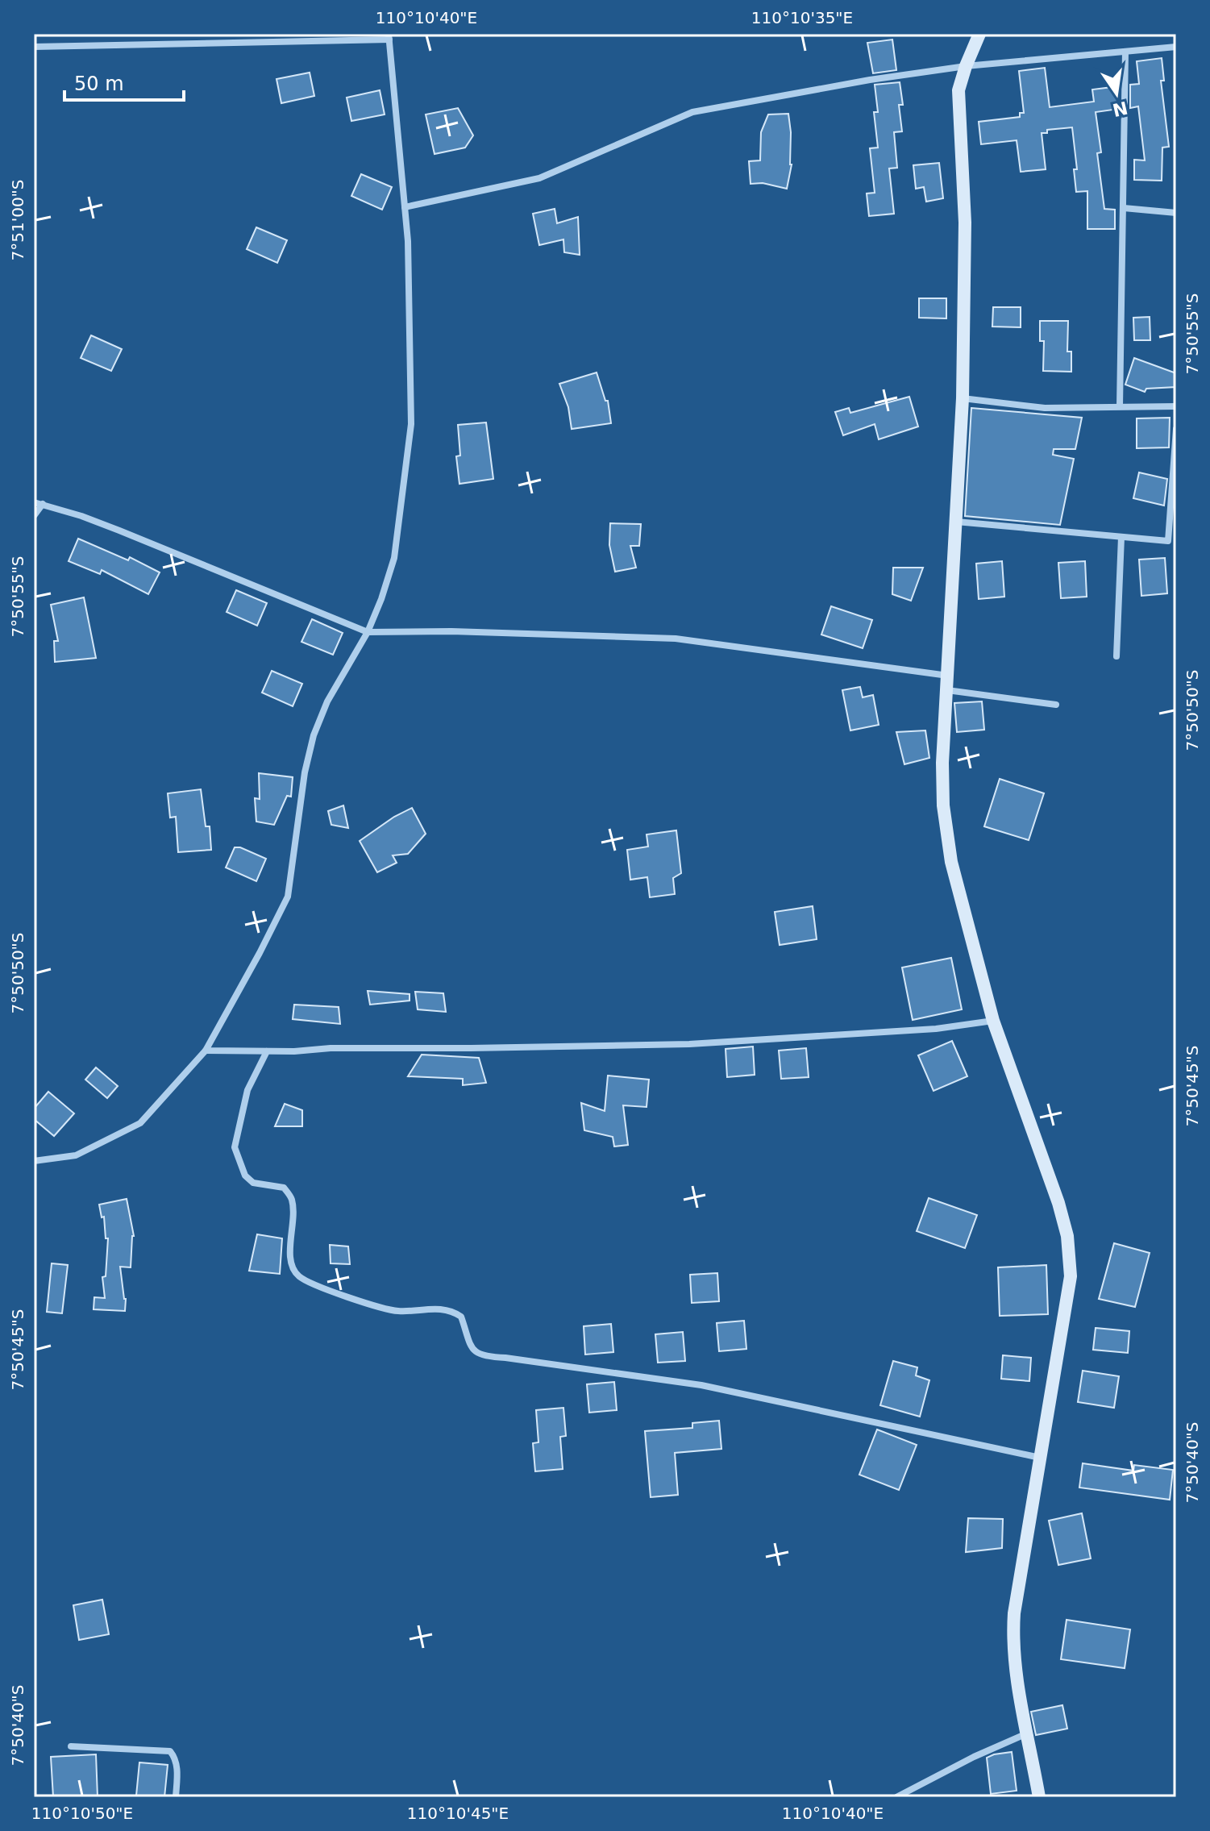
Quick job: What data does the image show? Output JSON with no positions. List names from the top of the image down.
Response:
{
  "scale_bar": "50 m",
  "north": "bottom",
  "coordinates": [
    "110°10'40\"E",
    "110°10'35\"E",
    "7°51'00\"S",
    "7°50'55\"S",
    "7°50'50\"S",
    "7°50'45\"S",
    "7°50'40\"S",
    "110°10'50\"E",
    "110°10'45\"E"
  ]
}
